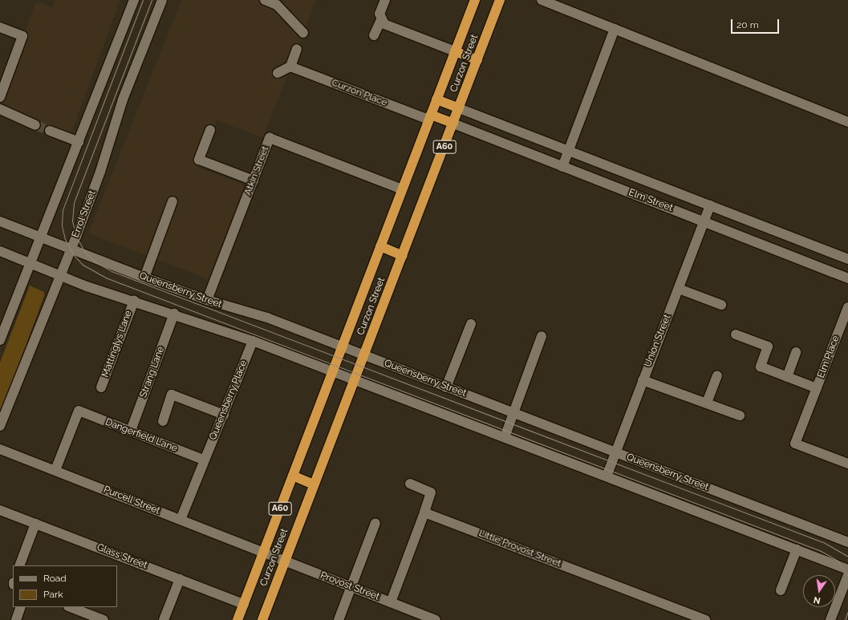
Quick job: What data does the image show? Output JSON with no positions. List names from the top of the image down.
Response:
{
  "streets": {
    "highway": ["Curzon Street", "A60"],
    "street": [
      "Curzon Place",
      "Atkin Street",
      "Elm Street",
      "Errol Street",
      "Queensberry Street",
      "Union Street",
      "Mattinglys Lane",
      "Elm Place",
      "Strang Lane",
      "Queensberry Place",
      "Dangerfield Lane",
      "Purcell Street",
      "Little Provost Street",
      "Glass Street",
      "Provost Street"
    ]
  },
  "crossings": [
    ["Curzon Street", "Curzon Place"],
    ["Curzon Street", "Atkin Street"],
    ["Curzon Street", "Elm Street"],
    ["Curzon Street", "Queensberry Street"],
    ["Curzon Street", "Purcell Street"],
    ["Curzon Street", "Glass Street"],
    ["Curzon Street", "Provost Street"],
    ["Atkin Street", "Queensberry Street"],
    ["Elm Street", "Union Street"],
    ["Errol Street", "Queensberry Street"],
    ["Queensberry Street", "Union Street"],
    ["Strang Lane", "Dangerfield Lane"],
    ["Queensberry Place", "Dangerfield Lane"],
    ["Dangerfield Lane", "Purcell Street"],
    ["Purcell Street", "Provost Street"]
  ],
  "legend": ["Road", "Park"],
  "scale_bar": "20 m",
  "north": "bottom"
}
